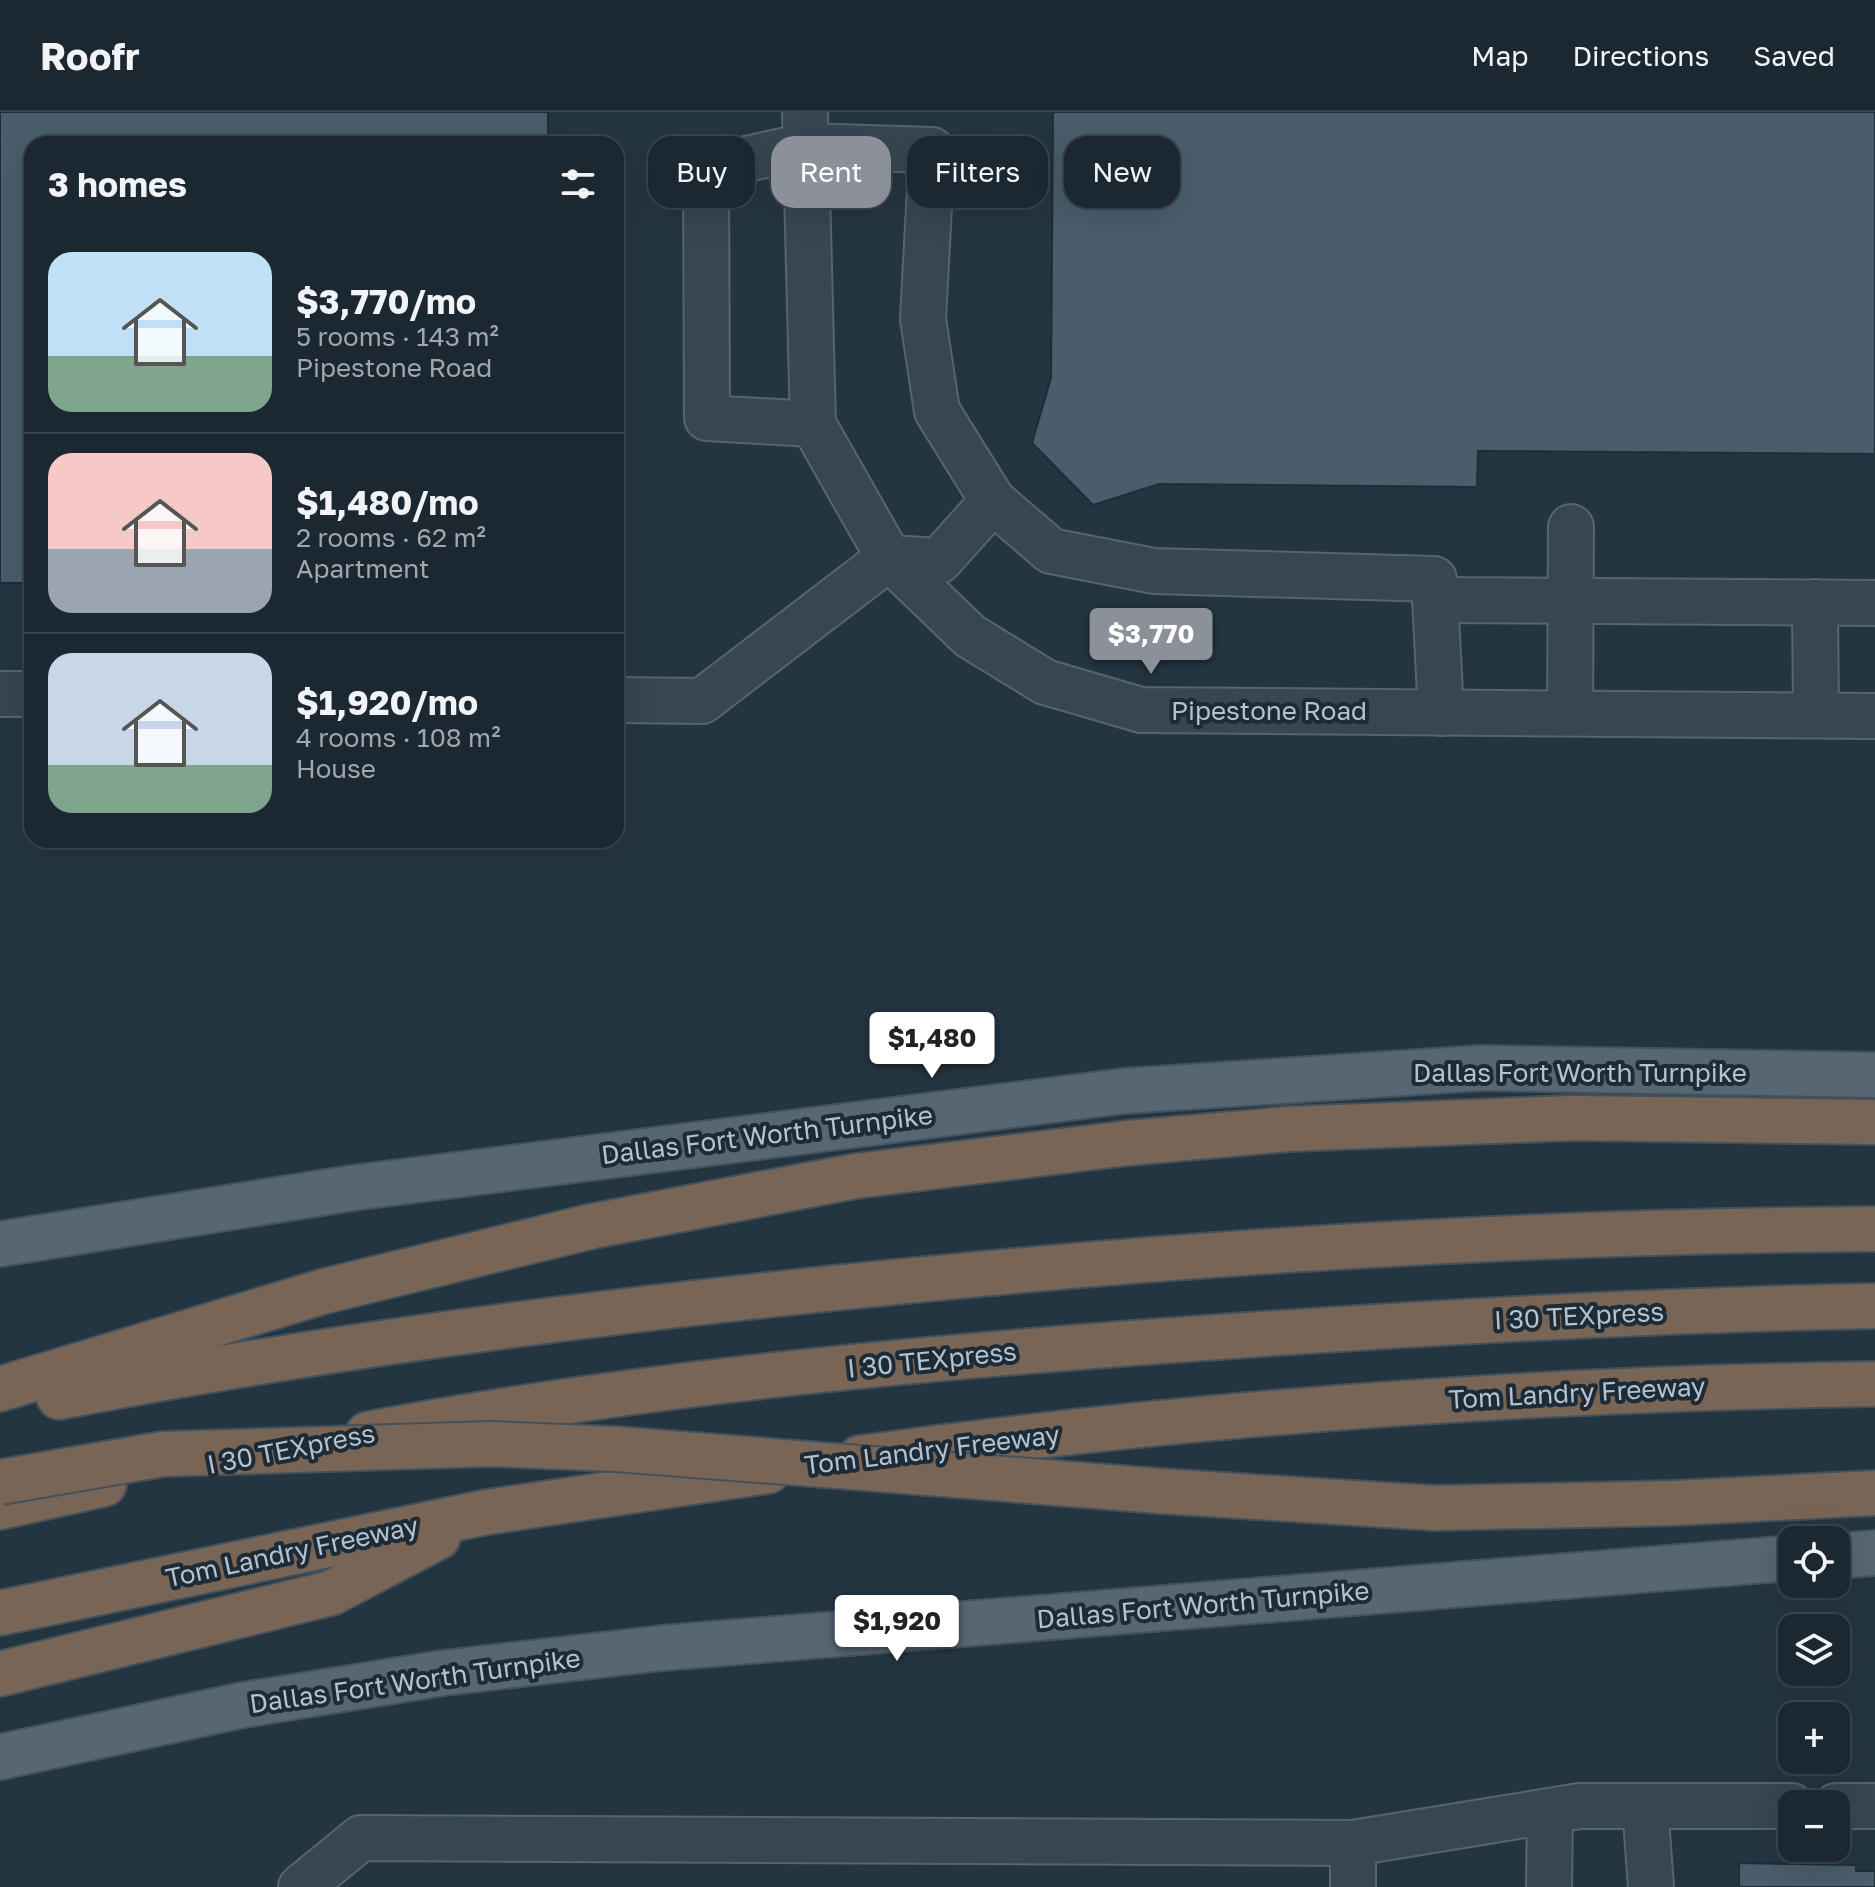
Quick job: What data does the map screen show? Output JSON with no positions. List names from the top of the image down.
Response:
{
  "streets": {
    "highway": ["I 30 TEXpress", "Tom Landry Freeway"],
    "main road": ["Dallas Fort Worth Turnpike"],
    "street": ["Pipestone Road"]
  },
  "page": {
    "header": "Roofr",
    "nav": ["Map", "Directions", "Saved"],
    "chip": [
      "Buy",
      "Rent",
      "Filters",
      "New"
    ],
    "heading": "3 homes",
    "list": [
      {
        "name": "$3,770/mo",
        "note": "5 rooms · 143 m² · Pipestone Road"
      },
      {
        "name": "$1,480/mo",
        "note": "2 rooms · 62 m² · Apartment"
      },
      {
        "name": "$1,920/mo",
        "note": "4 rooms · 108 m² · House"
      }
    ],
    "price": ["$3,770", "$1,480", "$1,920"],
    "map_buttons": ["+", "−"]
  }
}
